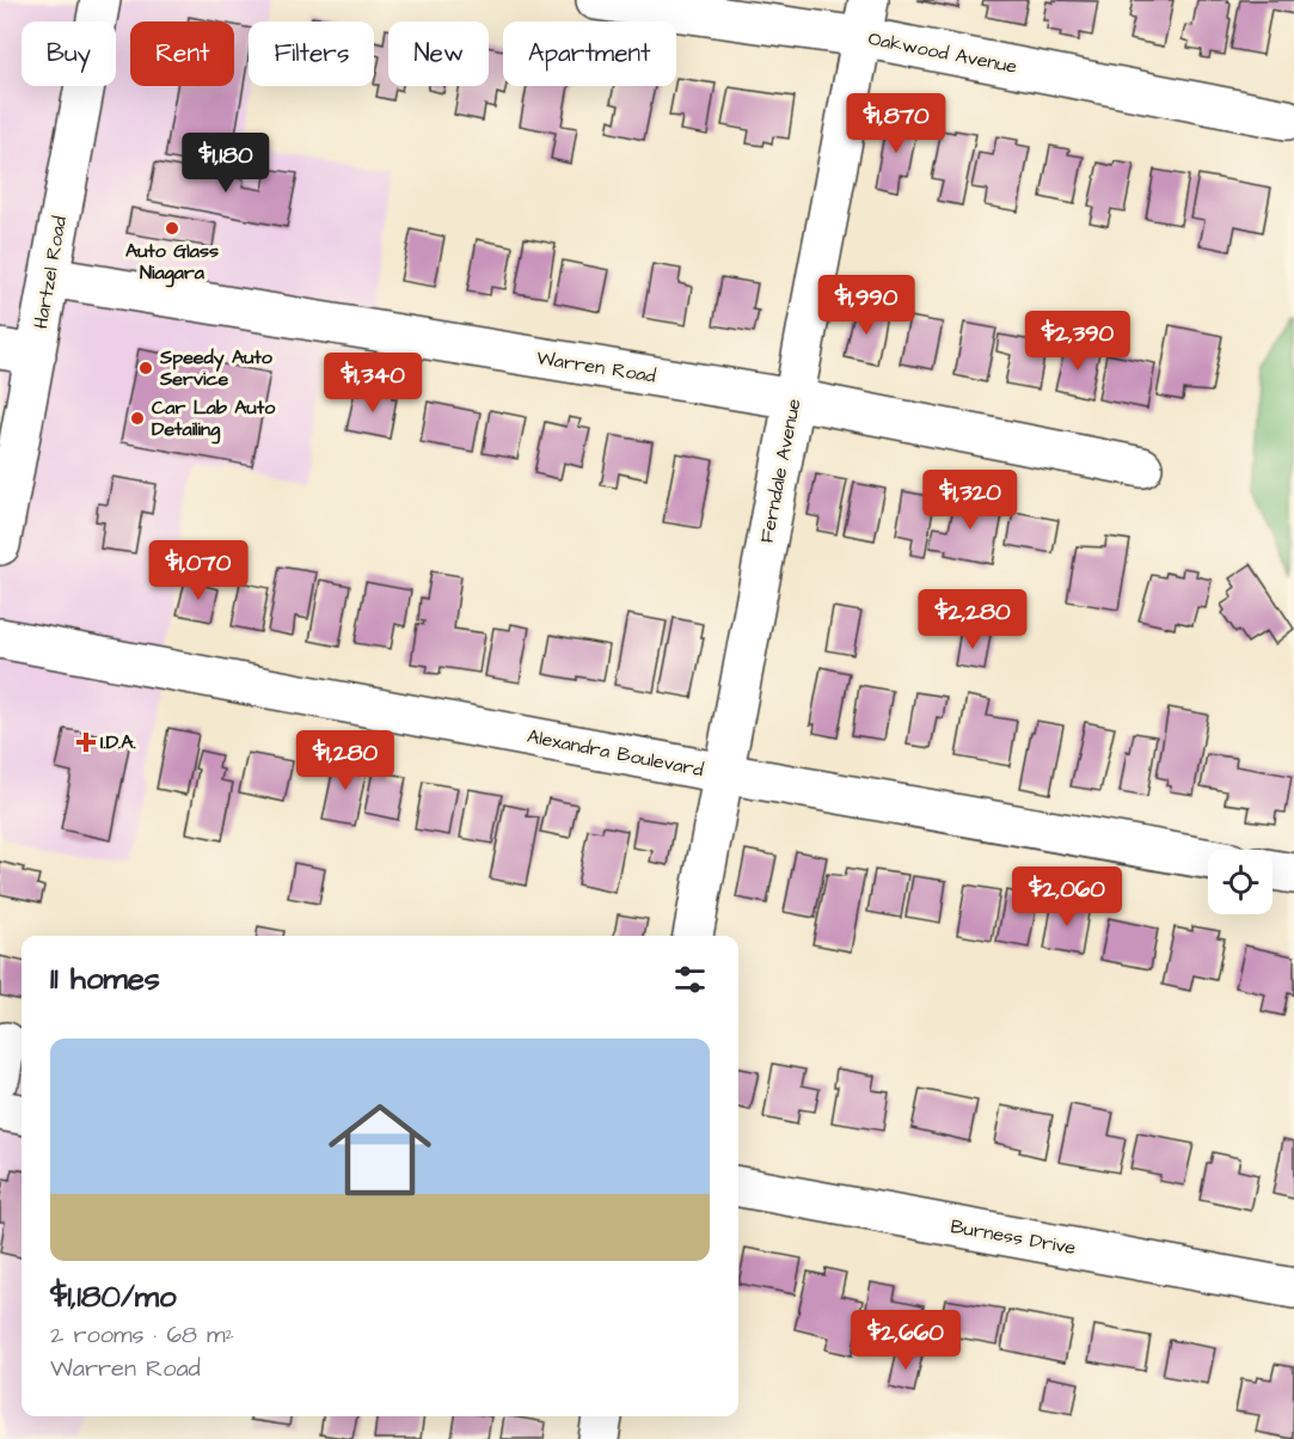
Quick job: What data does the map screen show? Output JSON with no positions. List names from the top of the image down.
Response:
{
  "streets": {
    "street": [
      "Oakwood Avenue",
      "Hartzel Road",
      "Warren Road",
      "Ferndale Avenue",
      "Alexandra Boulevard",
      "Burness Drive"
    ]
  },
  "crossings": [
    ["Oakwood Avenue", "Ferndale Avenue"],
    ["Hartzel Road", "Warren Road"],
    ["Warren Road", "Ferndale Avenue"],
    ["Ferndale Avenue", "Alexandra Boulevard"]
  ],
  "places": {
    "other": ["Auto Glass Niagara", "Speedy Auto Service", "Car Lab Auto Detailing"],
    "health": ["I.D.A."]
  },
  "page": {
    "chip": [
      "Buy",
      "Rent",
      "Filters",
      "New",
      "Apartment"
    ],
    "price": [
      "$1,870",
      "$1,180",
      "$1,990",
      "$2,390",
      "$1,340",
      "$1,320",
      "$1,070",
      "$2,280",
      "$1,280",
      "$2,060",
      "$2,660"
    ],
    "heading": "11 homes",
    "list": [
      {
        "name": "$1,180/mo",
        "note": "2 rooms · 68 m² · Warren Road"
      }
    ]
  }
}
